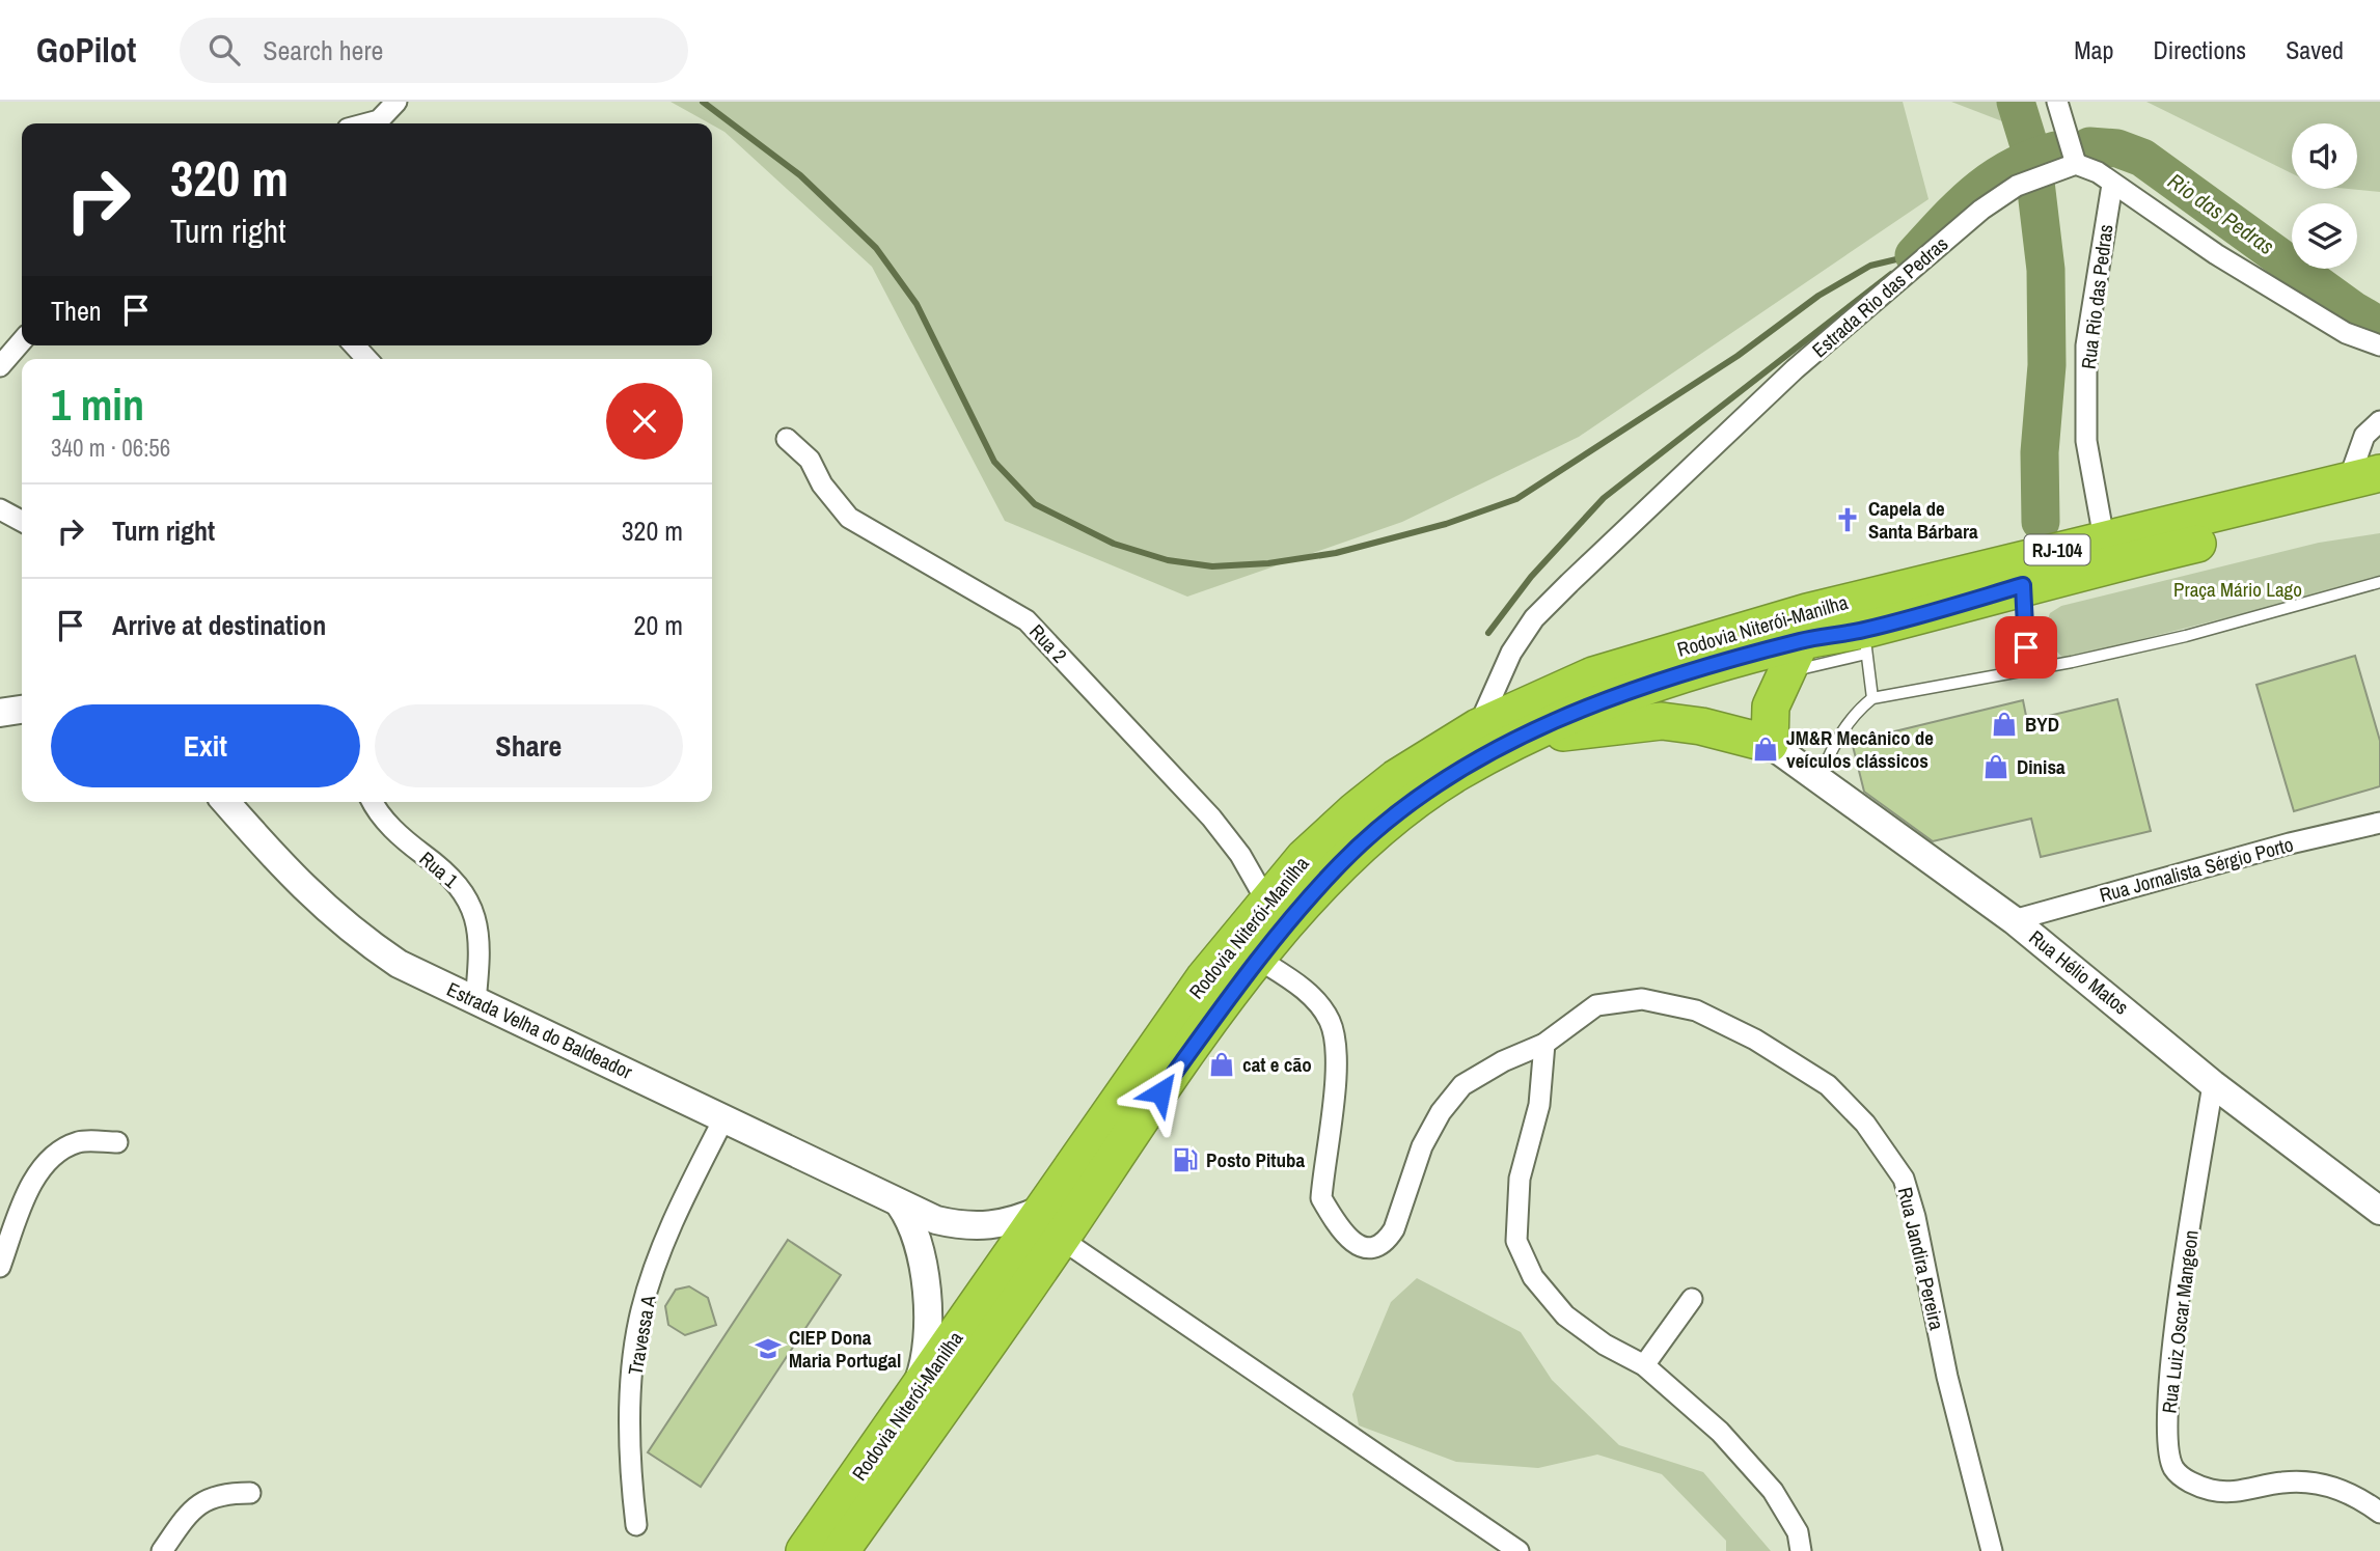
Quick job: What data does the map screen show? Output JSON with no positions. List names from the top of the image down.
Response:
{
  "streets": {
    "highway": ["RJ-104", "Rodovia Niterói-Manilha"],
    "main road": ["Rua Hélio Matos", "Estrada Velha do Baldeador"],
    "street": [
      "Estrada Rio das Pedras",
      "Rua Rio das Pedras",
      "Rua 2",
      "Rua 1",
      "Rua Jornalista Sérgio Porto",
      "Rua Jandira Pereira",
      "Rua Luiz Oscar Mangeon",
      "Travessa A"
    ]
  },
  "crossings": [
    ["Estrada Rio das Pedras", "Rodovia Niterói-Manilha"],
    ["Rua Rio das Pedras", "Rodovia Niterói-Manilha"],
    ["Rodovia Niterói-Manilha", "Rua 2"],
    ["Rodovia Niterói-Manilha", "Estrada Velha do Baldeador"],
    ["Rodovia Niterói-Manilha", "Rua Jandira Pereira"],
    ["Rua 1", "Estrada Velha do Baldeador"],
    ["Rua Jornalista Sérgio Porto", "Rua Hélio Matos"],
    ["Rua Hélio Matos", "Rua Luiz Oscar Mangeon"],
    ["Estrada Velha do Baldeador", "Travessa A"]
  ],
  "water": ["Rio das Pedras"],
  "parks": ["Praça Mário Lago"],
  "places": {
    "church": ["Capela de Santa Bárbara"],
    "shop": [
      "BYD",
      "JM&R Mecânico de veículos clássicos",
      "Dinisa",
      "cat e cão"
    ],
    "fuel station": ["Posto Pituba"],
    "school or university": ["CIEP Dona Maria Portugal"]
  },
  "page": {
    "header": "GoPilot",
    "search": "Search here",
    "nav": ["Map", "Directions", "Saved"],
    "turn": ["320 m", "Turn right"],
    "then": "Then",
    "heading": ["1 min", "340 m · 06:56"],
    "list": [
      {
        "name": "Turn right",
        "value": "320 m"
      },
      {
        "name": "Arrive at destination",
        "value": "20 m"
      }
    ],
    "buttons": ["Exit", "Share"]
  }
}
